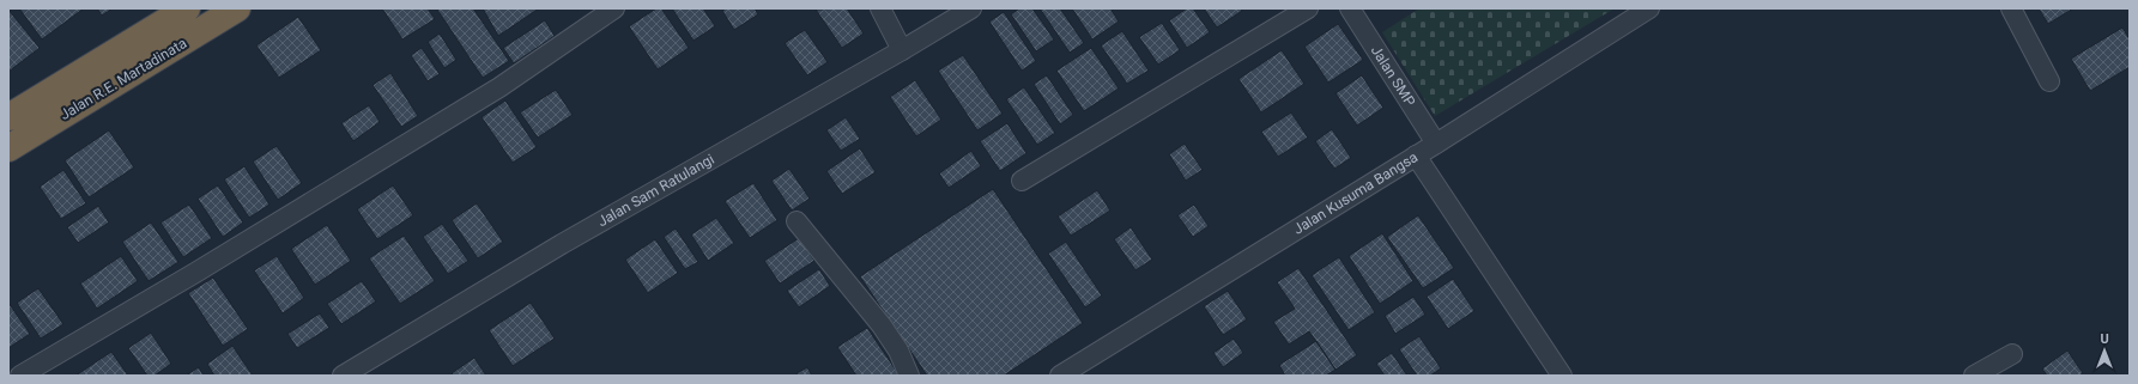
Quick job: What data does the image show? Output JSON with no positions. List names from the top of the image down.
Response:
{
  "streets": {
    "highway": ["Jalan R.E. Martadinata"],
    "street": ["Jalan SMP", "Jalan Sam Ratulangi", "Jalan Kusuma Bangsa"]
  },
  "crossings": [
    ["Jalan SMP", "Jalan Kusuma Bangsa"]
  ],
  "north": "top"
}
